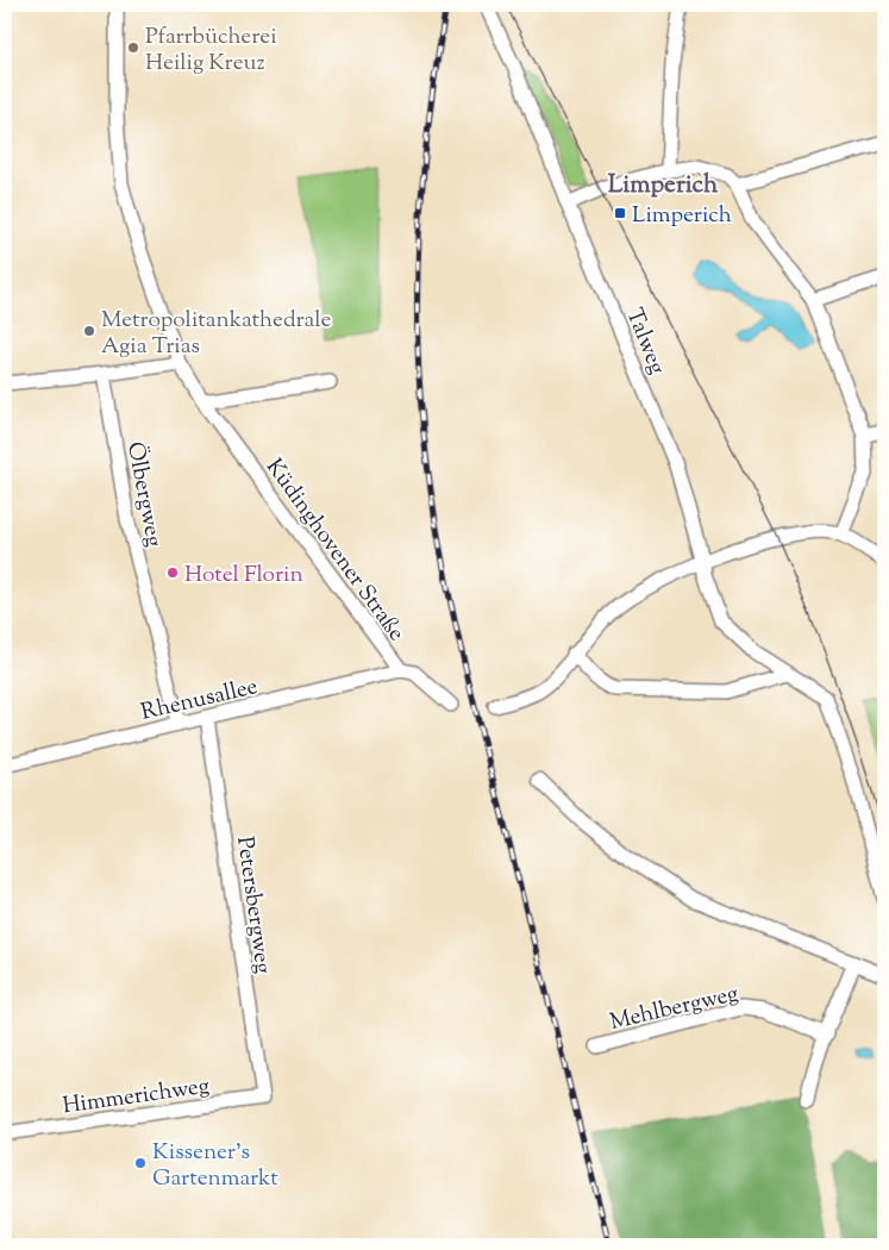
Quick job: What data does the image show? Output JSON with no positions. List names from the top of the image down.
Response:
{
  "streets": {
    "street": [
      "Talweg",
      "Ölbergweg",
      "Küdinghovener Straße",
      "Rhenusallee",
      "Petersbergweg",
      "Mehlbergweg",
      "Himmerichweg"
    ]
  },
  "crossings": [
    ["Ölbergweg", "Rhenusallee"],
    ["Küdinghovener Straße", "Rhenusallee"],
    ["Rhenusallee", "Petersbergweg"],
    ["Petersbergweg", "Himmerichweg"]
  ],
  "districts": ["Limperich"],
  "places": {
    "other": [
      "Pfarrbücherei Heilig Kreuz",
      "Metropolitankathedrale Agia Trias",
      "Hotel Florin",
      "Kissener's Gartenmarkt"
    ],
    "transit": ["Limperich"]
  }
}
